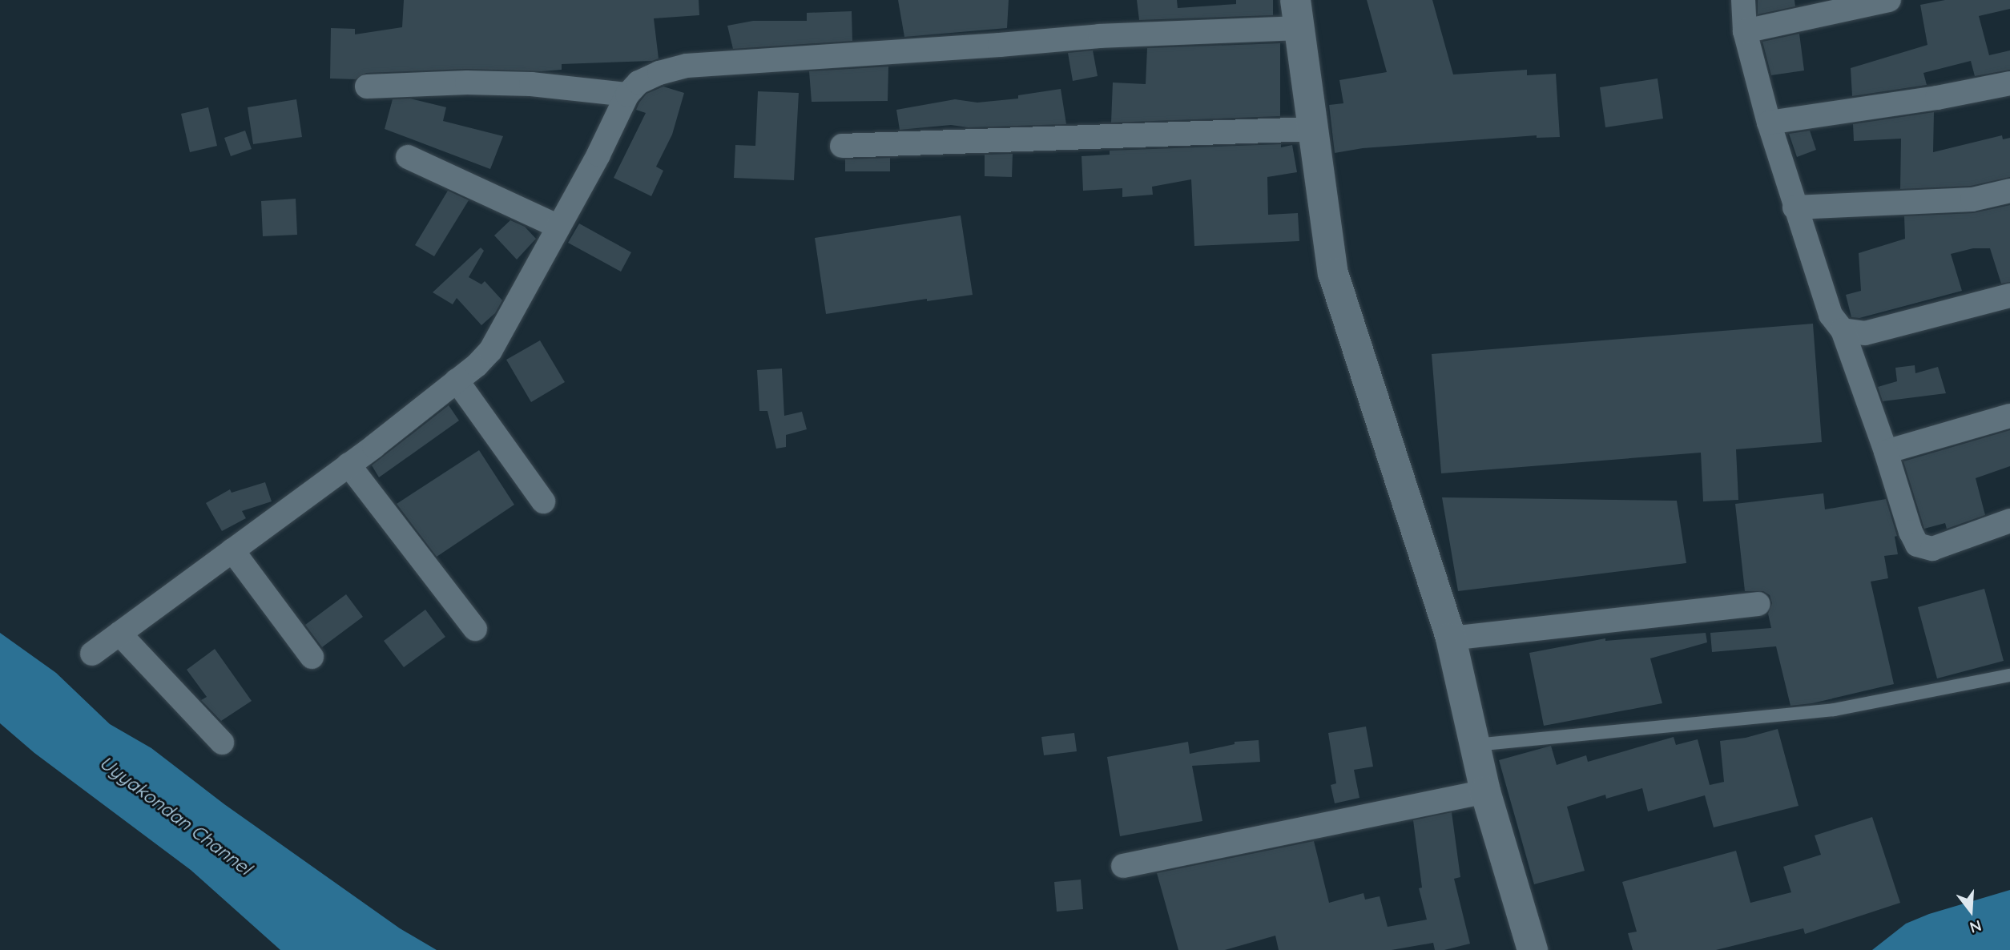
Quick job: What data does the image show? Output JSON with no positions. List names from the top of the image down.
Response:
{
  "water": ["Uyyakondan Channel"],
  "north": "bottom"
}
